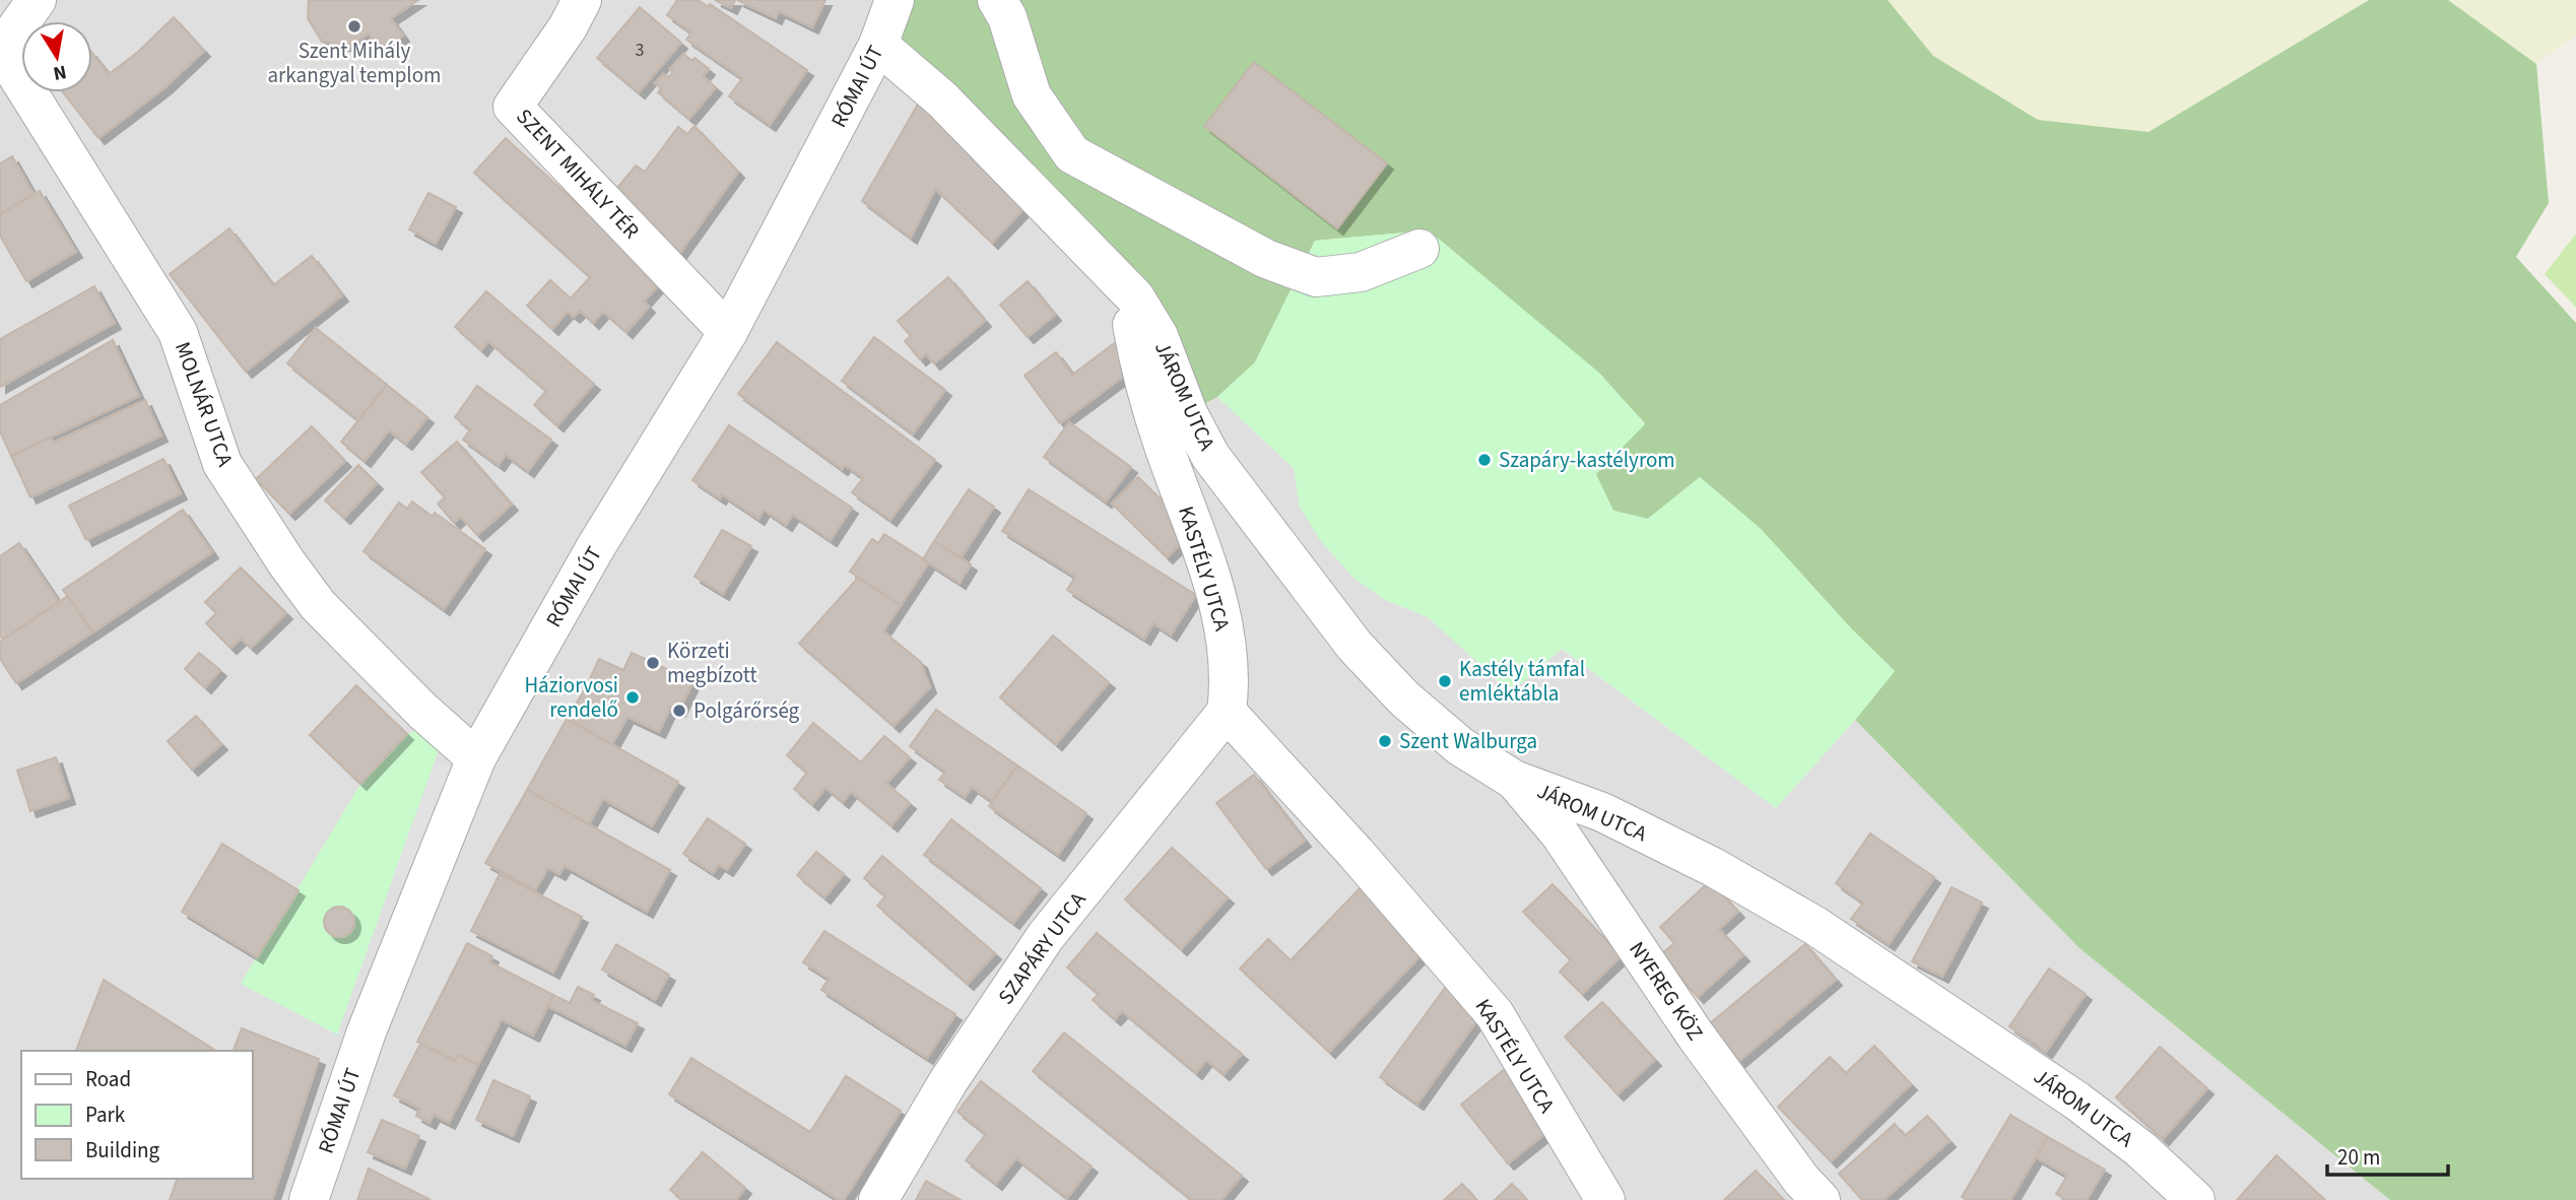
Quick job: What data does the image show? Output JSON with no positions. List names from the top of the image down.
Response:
{
  "streets": {
    "street": [
      "RÓMAI ÚT",
      "SZENT MIHÁLY TÉR",
      "JÁROM UTCA",
      "MOLNÁR UTCA",
      "KASTÉLY UTCA",
      "SZAPÁRY UTCA",
      "NYEREG KÖZ"
    ]
  },
  "crossings": [
    ["RÓMAI ÚT", "SZENT MIHÁLY TÉR"],
    ["RÓMAI ÚT", "MOLNÁR UTCA"],
    ["JÁROM UTCA", "KASTÉLY UTCA"],
    ["JÁROM UTCA", "NYEREG KÖZ"],
    ["KASTÉLY UTCA", "SZAPÁRY UTCA"]
  ],
  "places": [
    "Szent Mihály arkangyal templom",
    "Szapáry-kastélyrom",
    "Körzeti megbízott",
    "Kastély támfal emléktábla",
    "Háziorvosi rendelő",
    "Polgárőrség",
    "Szent Walburga"
  ],
  "house_numbers": ["3"],
  "legend": ["Road", "Park", "Building"],
  "scale_bar": "20 m",
  "north": "bottom"
}
